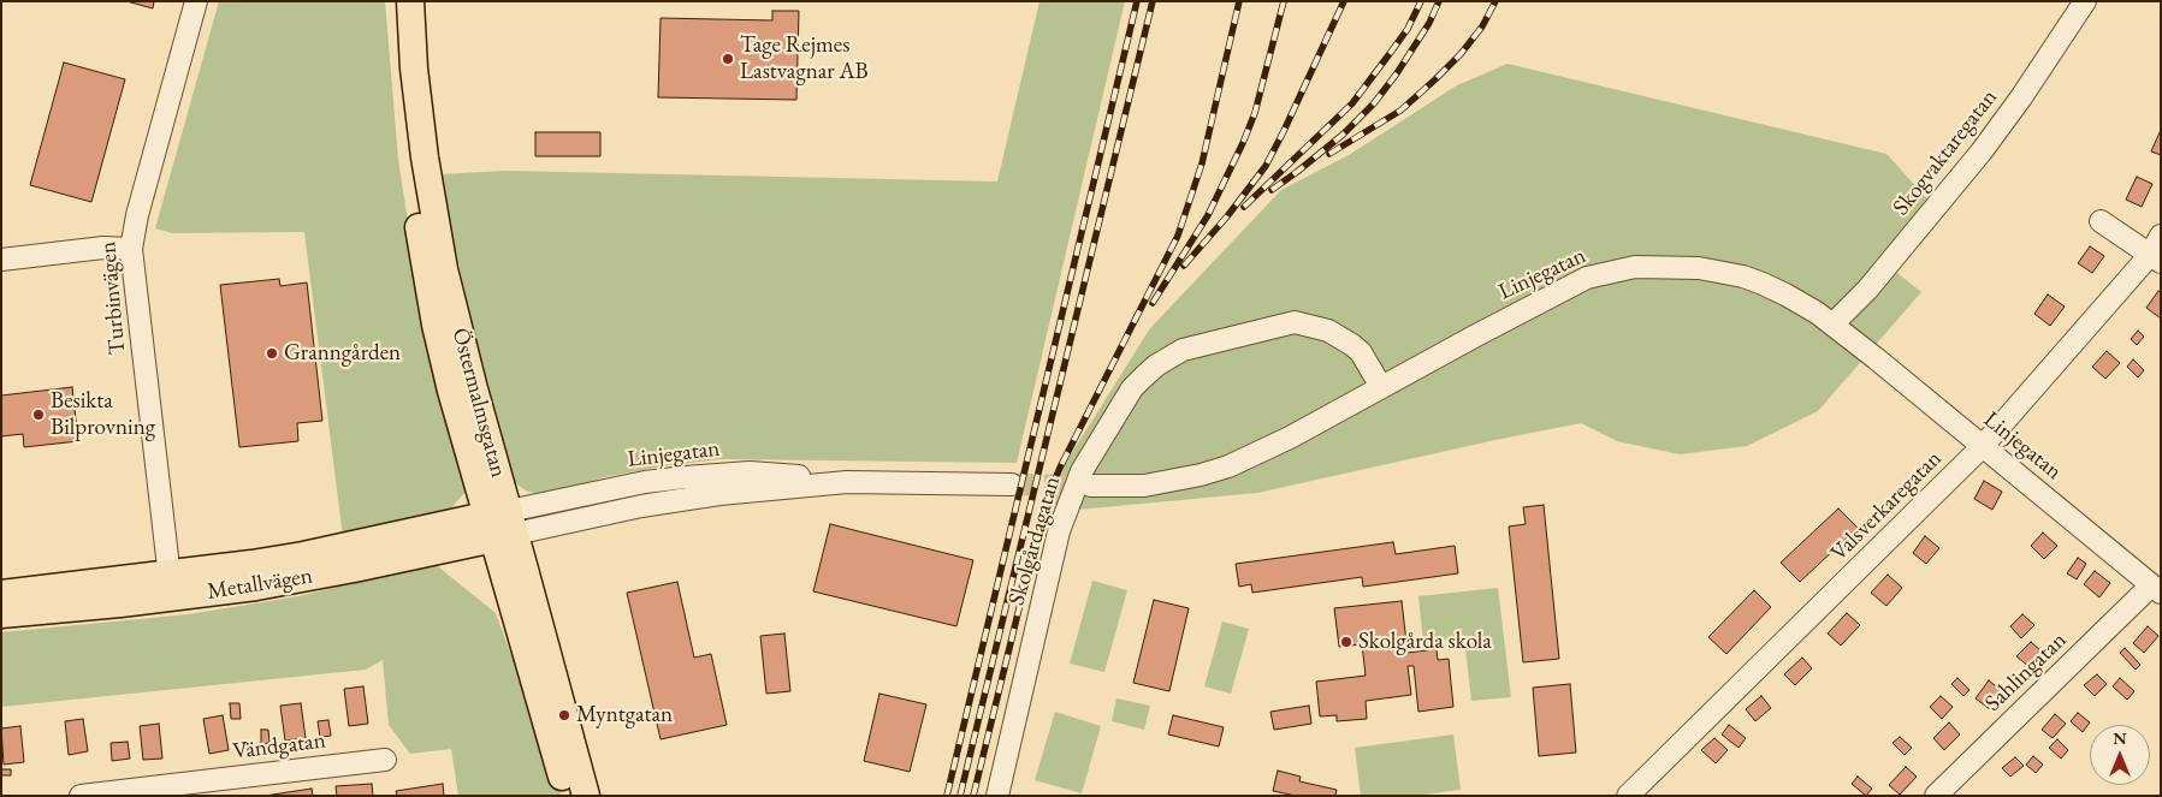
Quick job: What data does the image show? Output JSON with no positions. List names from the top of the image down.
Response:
{
  "streets": {
    "main road": ["Östermalmsgatan", "Metallvägen"],
    "street": [
      "Skogvaktaregatan",
      "Linjegatan",
      "Turbinvägen",
      "Valsverkaregatan",
      "Skolgårdagatan",
      "Sahlingatan",
      "Vändgatan"
    ]
  },
  "crossings": [
    ["Skogvaktaregatan", "Linjegatan"],
    ["Linjegatan", "Östermalmsgatan"],
    ["Linjegatan", "Valsverkaregatan"],
    ["Linjegatan", "Skolgårdagatan"],
    ["Linjegatan", "Metallvägen"],
    ["Linjegatan", "Sahlingatan"],
    ["Turbinvägen", "Metallvägen"],
    ["Östermalmsgatan", "Metallvägen"]
  ],
  "places": [
    "Tage Rejmes Lastvagnar AB",
    "Granngården",
    "Besikta Bilprovning",
    "Skolgårda skola",
    "Myntgatan"
  ],
  "north": "top"
}
